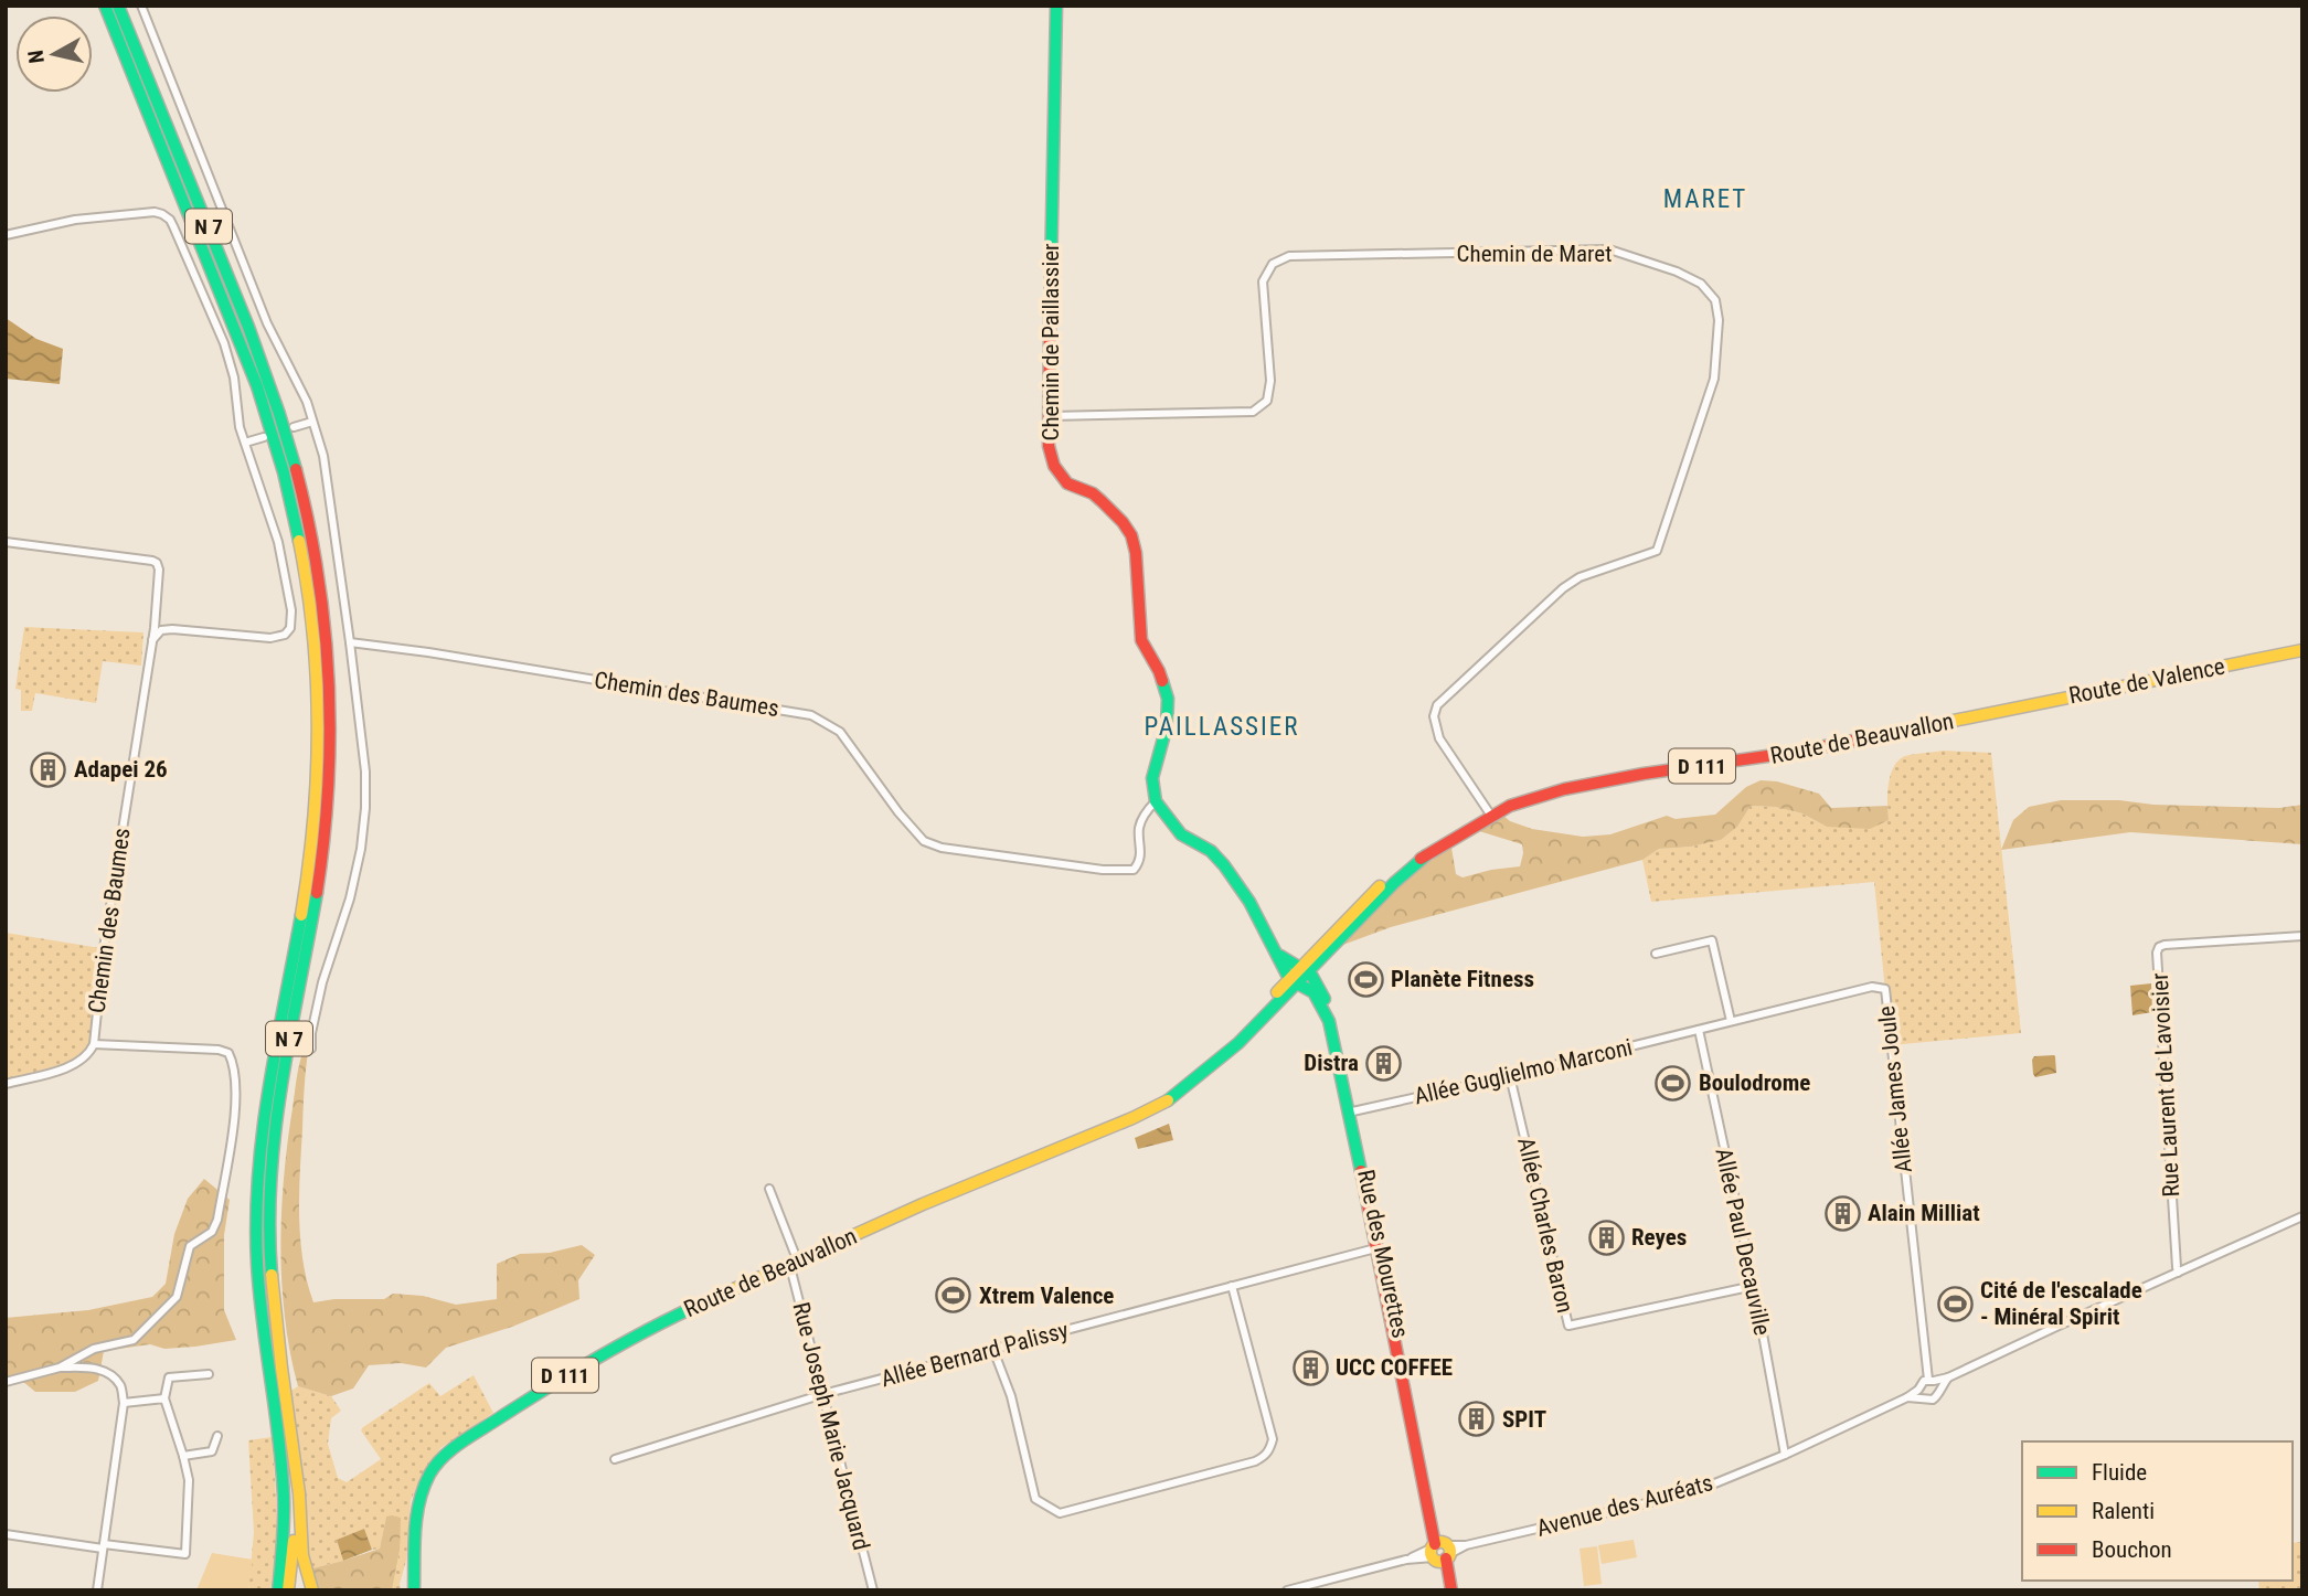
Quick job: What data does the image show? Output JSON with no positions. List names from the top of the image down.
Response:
{
  "streets": {
    "main road": [
      "N 7",
      "Chemin de Paillassier",
      "Route de Valence",
      "Route de Beauvallon",
      "D 111",
      "Rue des Mourettes"
    ],
    "street": [
      "Chemin de Maret",
      "Chemin des Baumes",
      "Allée Guglielmo Marconi",
      "Rue Laurent de Lavoisier",
      "Allée James Joule",
      "Allée Charles Baron",
      "Allée Paul Decauville",
      "Allée Bernard Palissy",
      "Rue Joseph Marie Jacquard",
      "Avenue des Auréats"
    ]
  },
  "crossings": [
    ["Chemin de Maret", "Chemin de Paillassier"],
    ["Chemin de Maret", "Route de Beauvallon"],
    ["Chemin de Paillassier", "Chemin des Baumes"],
    ["Route de Valence", "Route de Beauvallon"],
    ["Route de Beauvallon", "D 111"],
    ["Route de Beauvallon", "Rue des Mourettes"],
    ["Route de Beauvallon", "Rue Joseph Marie Jacquard"],
    ["Allée Guglielmo Marconi", "Allée James Joule"],
    ["Allée Guglielmo Marconi", "Allée Charles Baron"],
    ["Allée Guglielmo Marconi", "Allée Paul Decauville"],
    ["Allée Guglielmo Marconi", "Rue des Mourettes"],
    ["Allée James Joule", "Allée Paul Decauville"],
    ["Allée James Joule", "Avenue des Auréats"],
    ["Allée Charles Baron", "Allée Paul Decauville"],
    ["Allée Paul Decauville", "Avenue des Auréats"],
    ["Rue des Mourettes", "Allée Bernard Palissy"],
    ["Rue des Mourettes", "Avenue des Auréats"],
    ["Allée Bernard Palissy", "Rue Joseph Marie Jacquard"]
  ],
  "districts": ["MARET", "PAILLASSIER"],
  "places": {
    "building": [
      "Adapei 26",
      "Distra",
      "Alain Milliat",
      "Reyes",
      "UCC COFFEE",
      "SPIT"
    ],
    "sports": [
      "Planète Fitness",
      "Boulodrome",
      "Xtrem Valence",
      "Cité de l'escalade - Minéral Spirit"
    ]
  },
  "legend": ["Fluide", "Ralenti", "Bouchon"],
  "north": "left"
}
